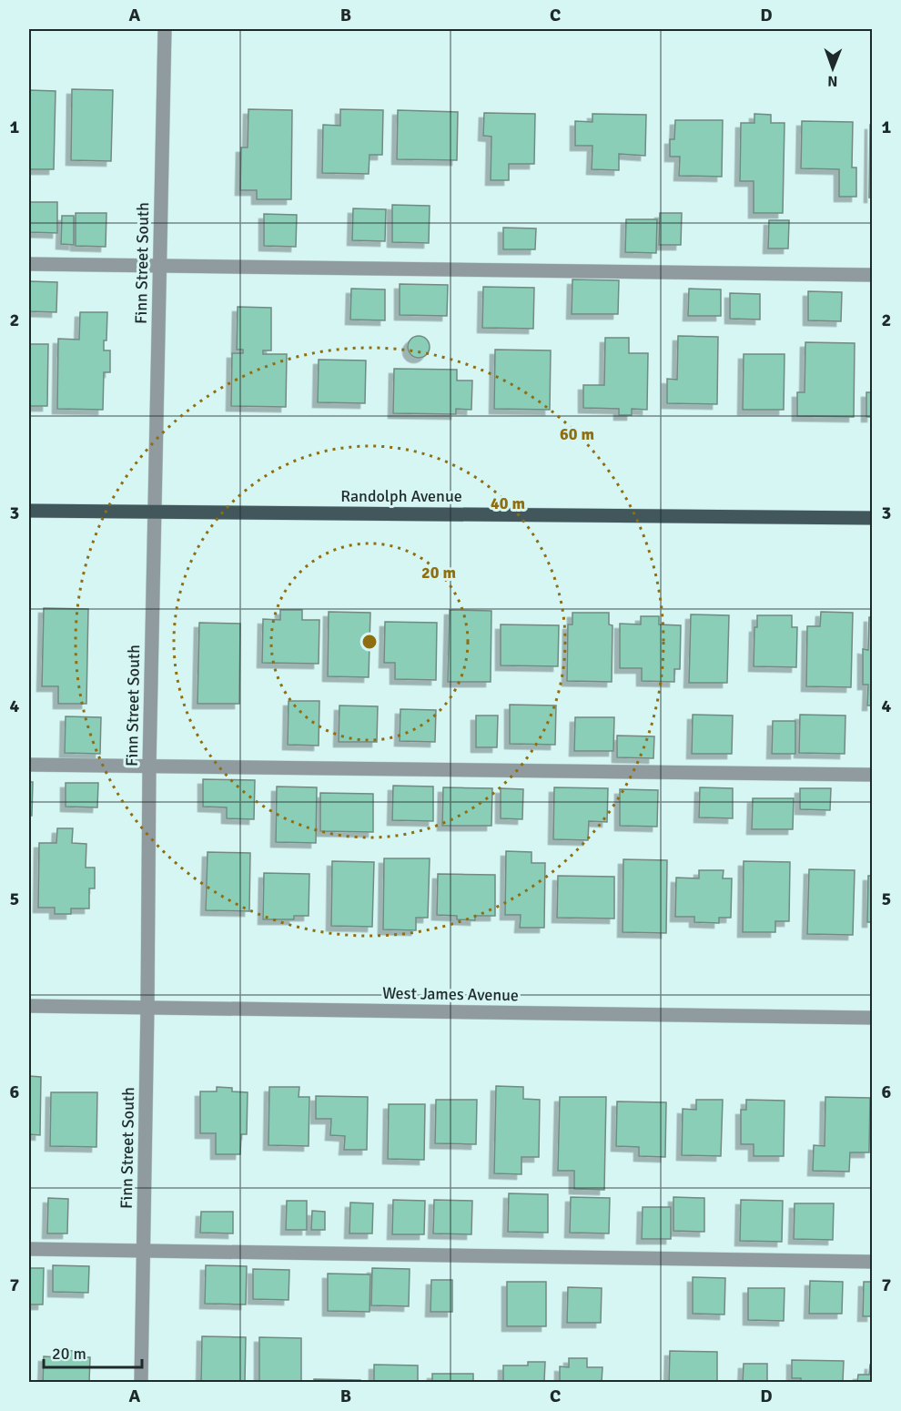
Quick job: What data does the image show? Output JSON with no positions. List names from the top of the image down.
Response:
{
  "streets": {
    "main road": ["Randolph Avenue"],
    "street": ["Finn Street South", "West James Avenue"]
  },
  "crossings": [
    ["Finn Street South", "Randolph Avenue"],
    ["Finn Street South", "West James Avenue"]
  ],
  "scale_bar": "20 m",
  "north": "bottom",
  "grid": {
    "columns": [
      "A",
      "B",
      "C",
      "D"
    ],
    "rows": [
      "1",
      "2",
      "3",
      "4",
      "5",
      "6",
      "7"
    ]
  },
  "rings": ["60 m", "40 m", "20 m"]
}
